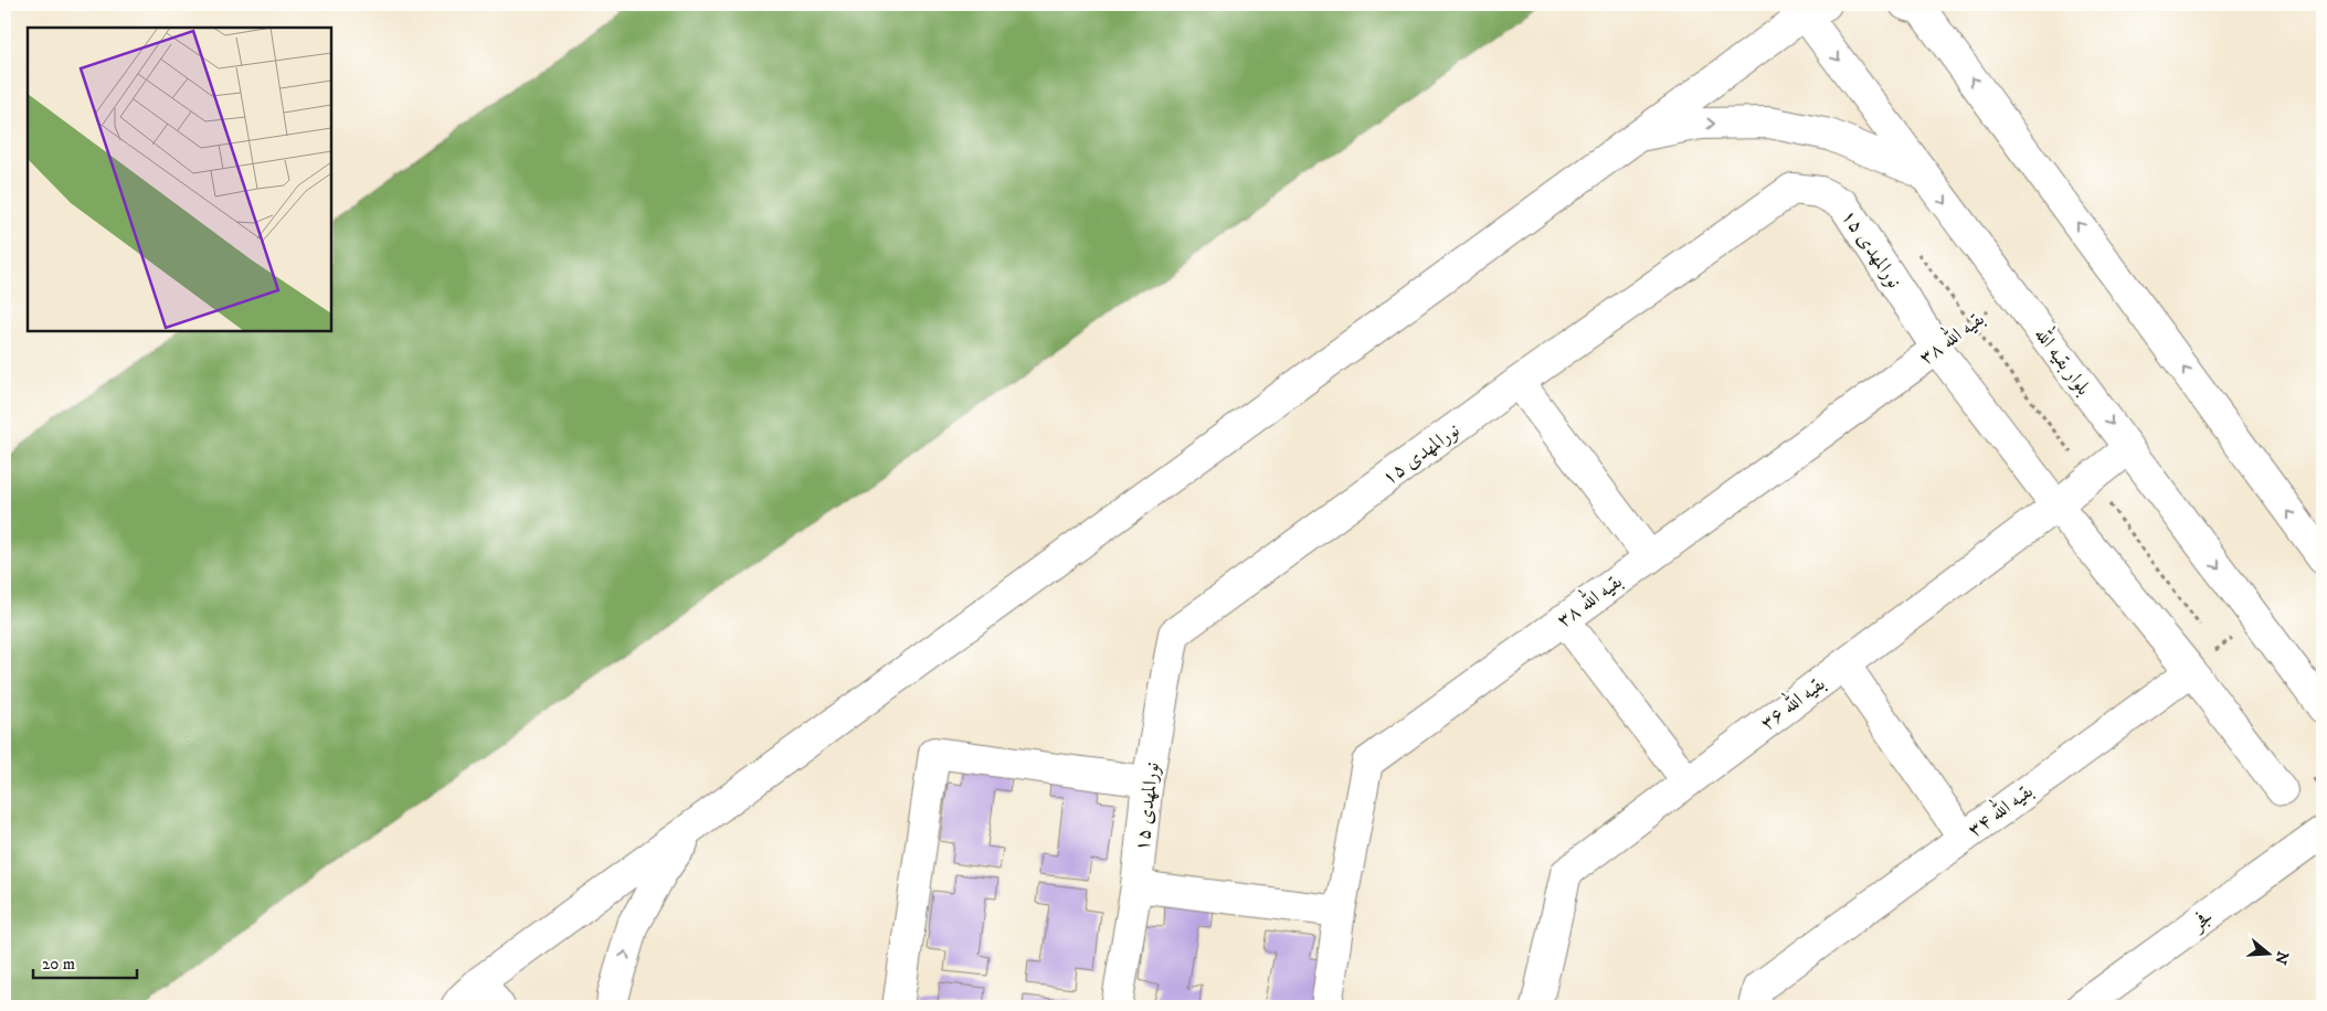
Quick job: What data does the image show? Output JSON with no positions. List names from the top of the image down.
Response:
{
  "streets": {
    "street": [
      "نورالمهدی ۱۵",
      "بقیه الله ۳۸",
      "بلوار بقیه الله",
      "بقیه الله ۳۶",
      "بقیه الله ۳۴",
      "فجر"
    ]
  },
  "crossings": [
    ["نورالمهدی ۱۵", "بقیه الله ۳۸"],
    ["نورالمهدی ۱۵", "بقیه الله ۳۶"],
    ["نورالمهدی ۱۵", "بقیه الله ۳۴"],
    ["بقیه الله ۳۸", "بلوار بقیه الله"],
    ["بلوار بقیه الله", "بقیه الله ۳۶"]
  ],
  "scale_bar": "20 m",
  "north": "right"
}
